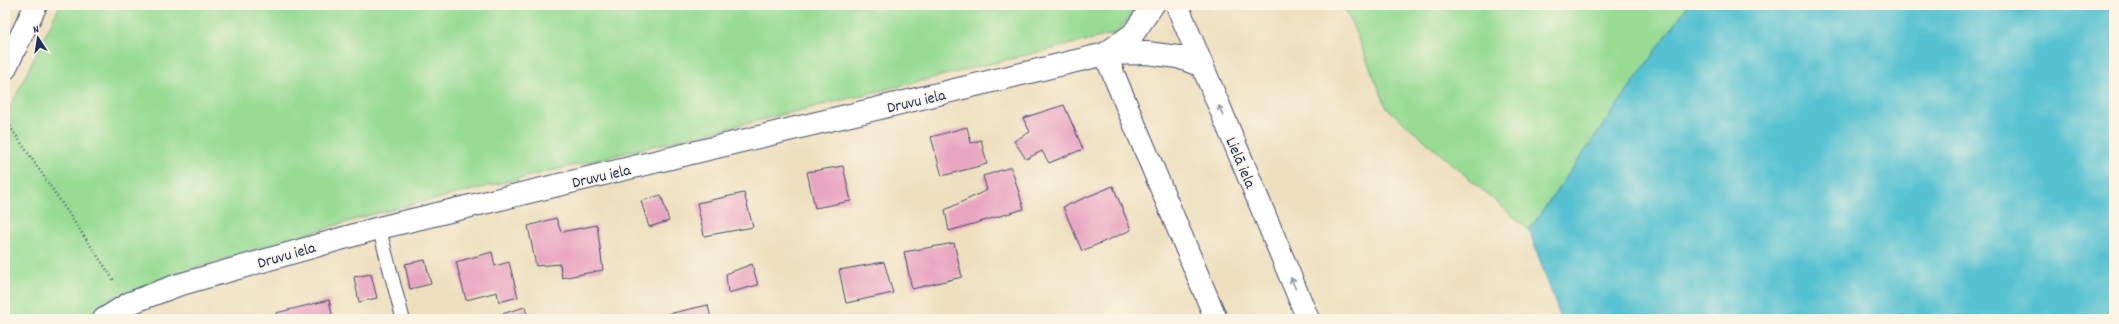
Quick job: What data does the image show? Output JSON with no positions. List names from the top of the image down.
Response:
{
  "streets": {
    "street": ["Druvu iela", "Lielā iela"]
  },
  "crossings": [
    ["Druvu iela", "Lielā iela"]
  ],
  "north": "top"
}
